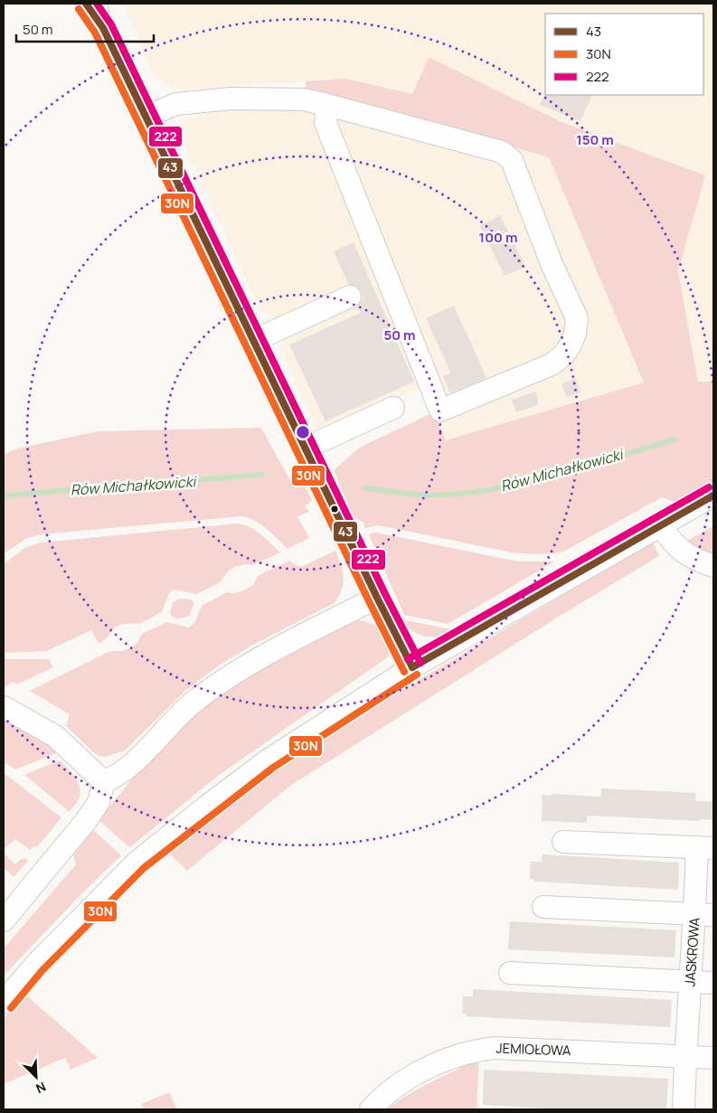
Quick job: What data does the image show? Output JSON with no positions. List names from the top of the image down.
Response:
{
  "streets": {
    "street": ["JASKROWA", "JEMIOŁOWA"]
  },
  "crossings": [
    ["JASKROWA", "JEMIOŁOWA"]
  ],
  "water": ["Rów Michałkowicki"],
  "lines": ["transit line 43", "transit line 222", "transit line 30N"],
  "legend": ["43", "30N", "222"],
  "scale_bar": "50 m",
  "north": "bottom right",
  "rings": ["150 m", "100 m", "50 m"]
}
